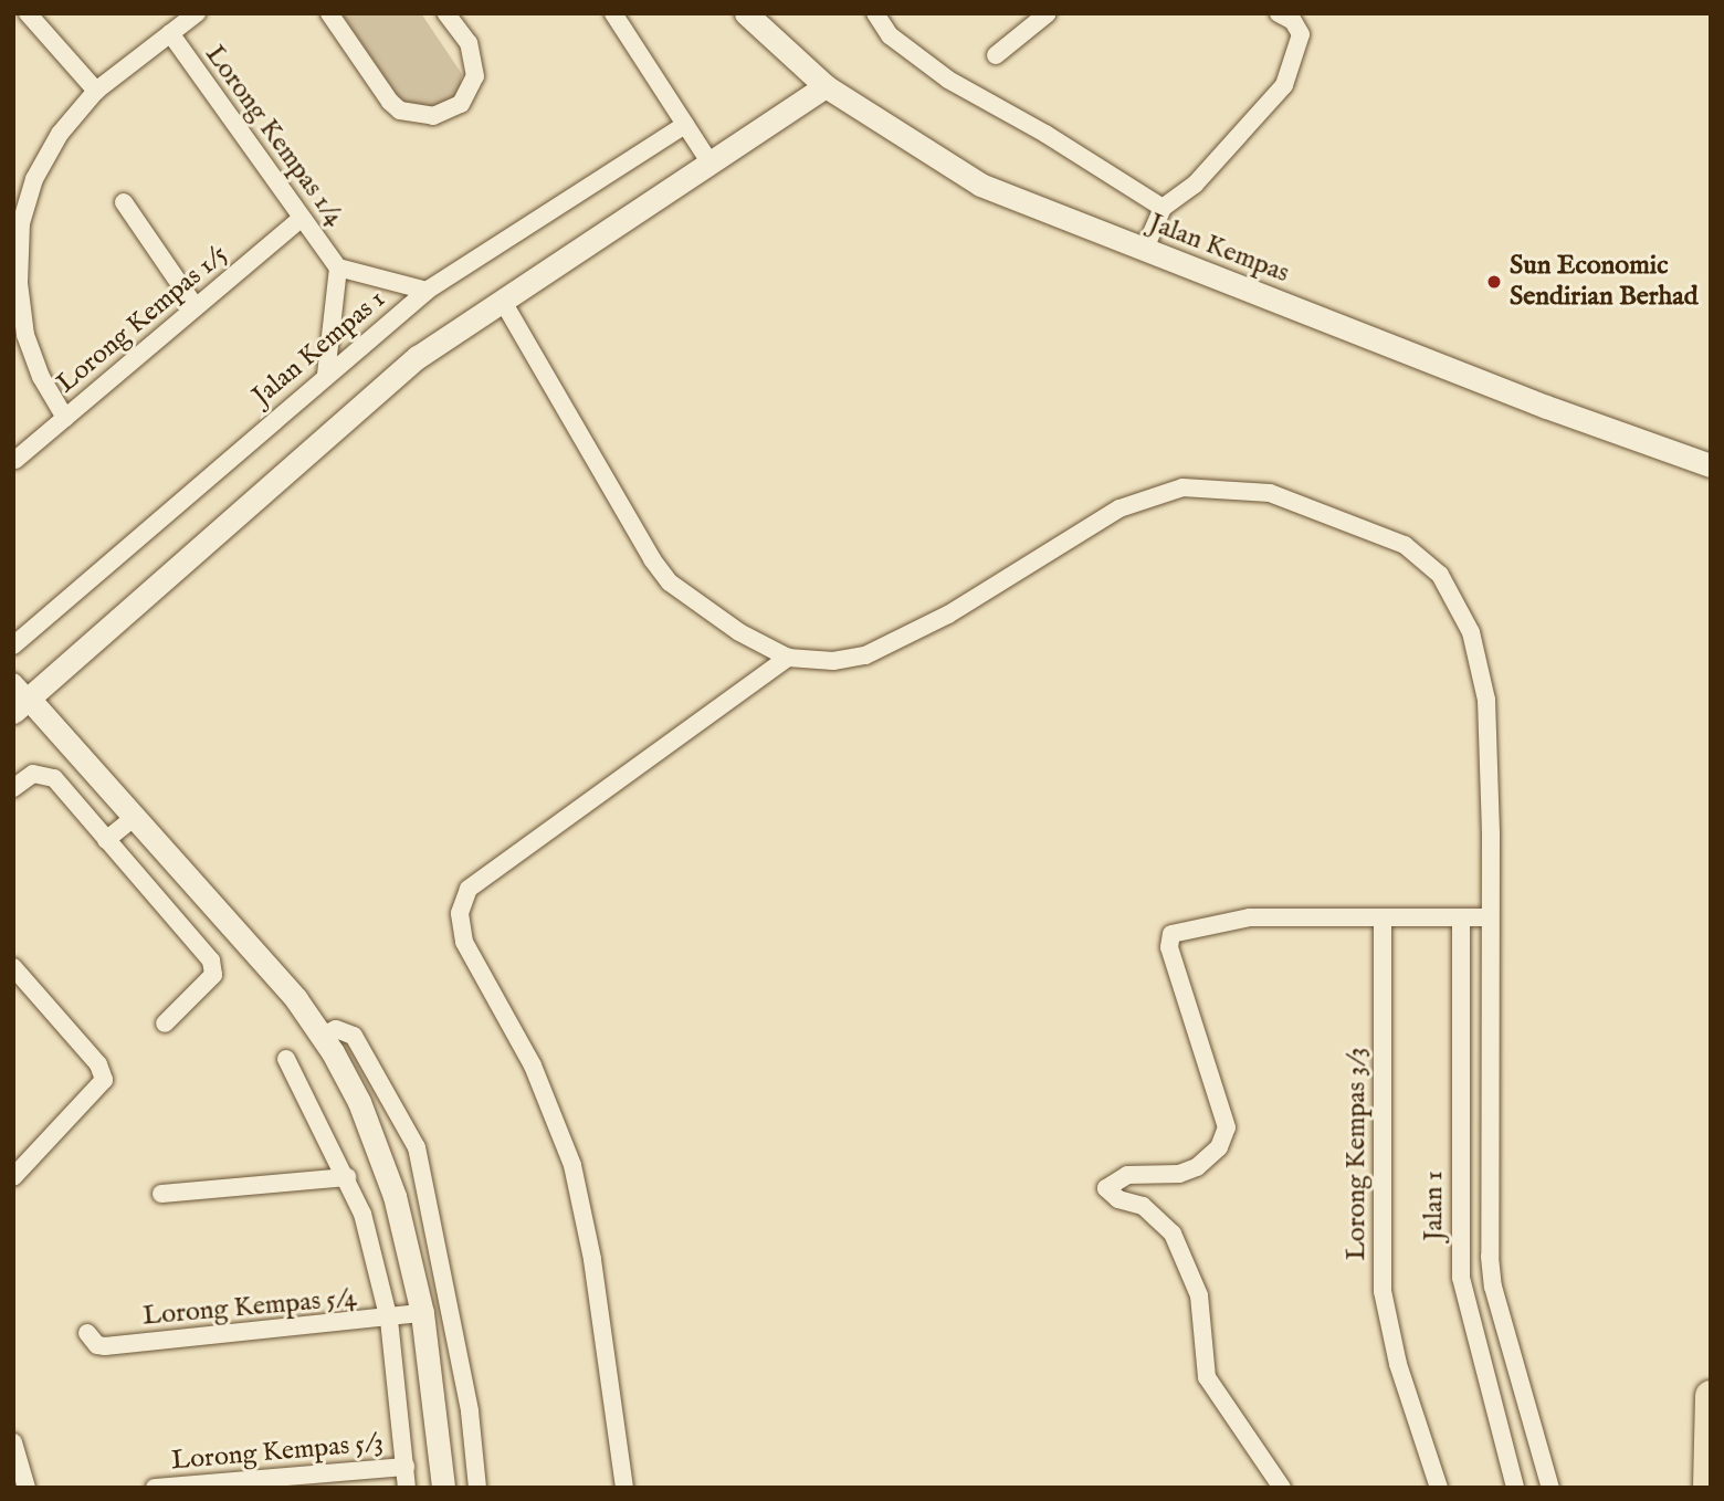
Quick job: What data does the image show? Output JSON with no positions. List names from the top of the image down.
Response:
{
  "streets": {
    "street": [
      "Lorong Kempas 1/4",
      "Jalan Kempas",
      "Lorong Kempas 1/5",
      "Jalan Kempas 1",
      "Lorong Kempas 3/3",
      "Jalan 1",
      "Lorong Kempas 5/4",
      "Lorong Kempas 5/3"
    ]
  },
  "crossings": [
    ["Lorong Kempas 1/4", "Lorong Kempas 1/5"],
    ["Lorong Kempas 1/4", "Jalan Kempas 1"]
  ],
  "places": ["Sun Economic Sendirian Berhad"]
}
